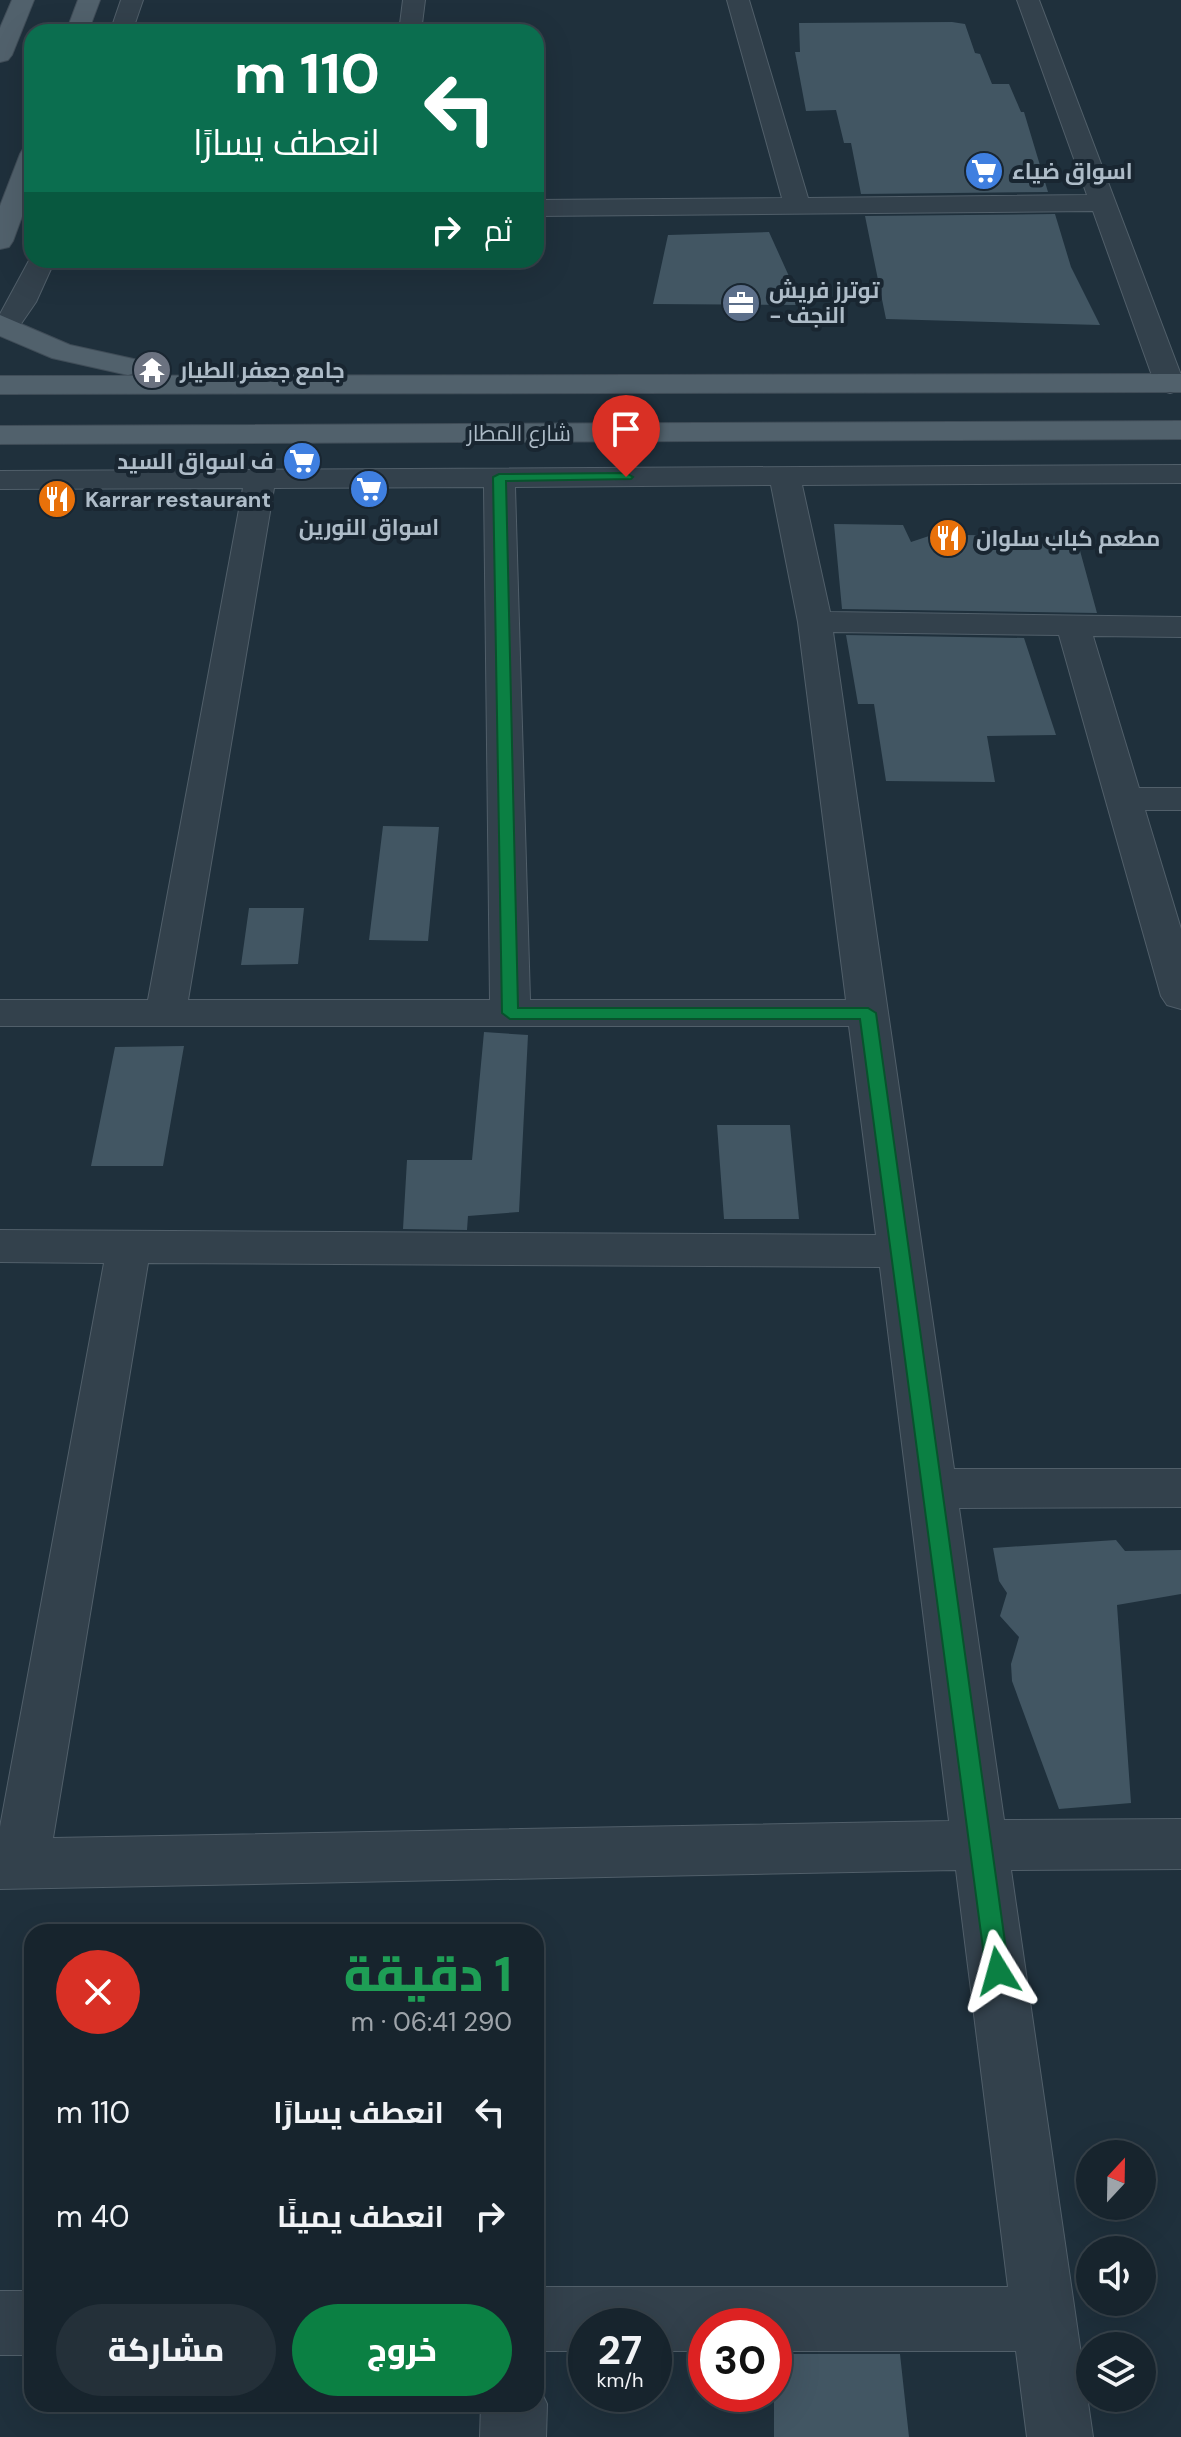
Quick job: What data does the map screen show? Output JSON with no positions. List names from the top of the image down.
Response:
{
  "streets": {
    "main road": ["شارع المطار"]
  },
  "places": {
    "supermarket": ["اسواق ضياء", "ف اسواق السيد", "اسواق النورين"],
    "office": ["توترز فريش - النجف"],
    "temple": ["جامع جعفر الطيار"],
    "restaurant": ["Karrar restaurant", "مطعم كباب سلوان"]
  },
  "north": "top",
  "page": {
    "turn": ["110 m", "انعطف يسارًا"],
    "then": "ثم",
    "heading": ["1 دقيقة", "290 m · 06:41"],
    "list": [
      {
        "name": "انعطف يسارًا",
        "value": "110 m"
      },
      {
        "name": "انعطف يمينًا",
        "value": "40 m"
      }
    ],
    "buttons": ["خروج", "مشاركة"],
    "speed": "27 km/h",
    "limit": "30"
  }
}
